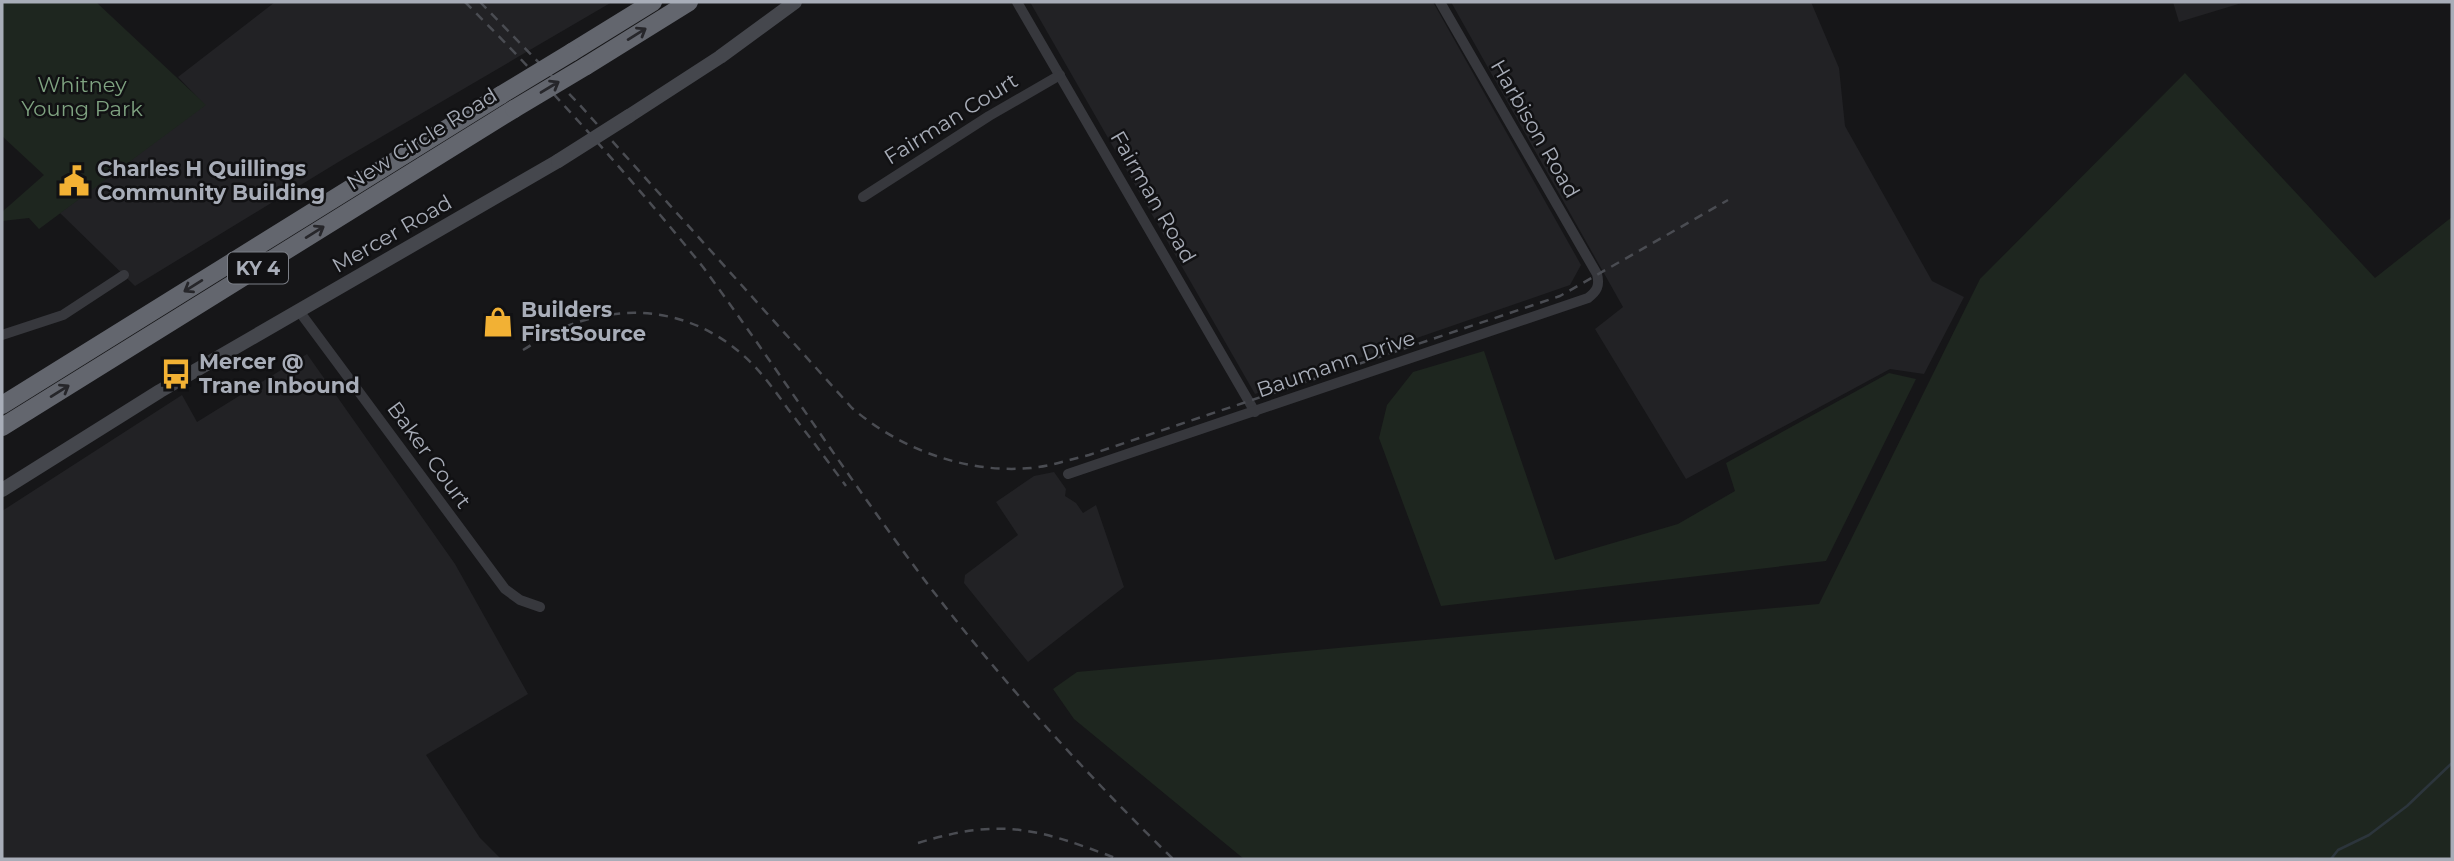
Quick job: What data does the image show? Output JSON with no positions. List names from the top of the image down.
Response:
{
  "streets": {
    "highway": ["New Circle Road", "KY 4"],
    "street": [
      "Fairman Court",
      "Harbison Road",
      "Fairman Road",
      "Mercer Road",
      "Baumann Drive",
      "Baker Court"
    ]
  },
  "crossings": [
    ["Fairman Court", "Fairman Road"],
    ["Harbison Road", "Baumann Drive"],
    ["Fairman Road", "Baumann Drive"],
    ["Mercer Road", "Baker Court"]
  ],
  "parks": ["Whitney Young Park"],
  "places": {
    "public building": ["Charles H Quillings Community Building"],
    "shop": ["Builders FirstSource"],
    "bus stop": ["Mercer @ Trane Inbound"]
  }
}
